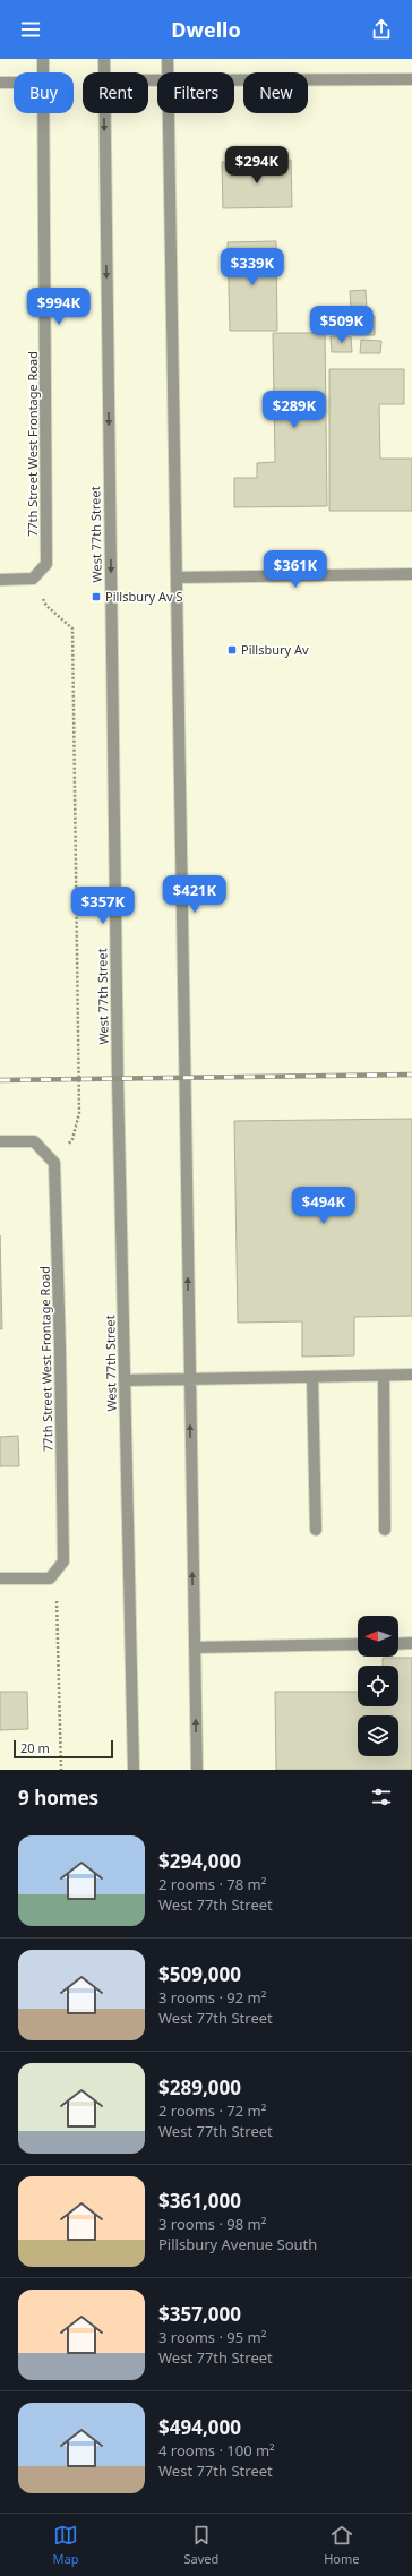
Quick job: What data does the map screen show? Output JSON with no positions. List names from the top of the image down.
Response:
{
  "streets": {
    "street": ["77th Street West Frontage Road", "West 77th Street"]
  },
  "places": {
    "transit": ["Pillsbury Av S", "Pillsbury Av"]
  },
  "scale_bar": "20 m",
  "north": "left",
  "page": {
    "header": "Dwello",
    "chip": [
      "Buy",
      "Rent",
      "Filters",
      "New"
    ],
    "price": [
      "$294K",
      "$339K",
      "$994K",
      "$509K",
      "$289K",
      "$361K",
      "$421K",
      "$357K",
      "$494K"
    ],
    "scale": "20 m",
    "heading": "9 homes",
    "list": [
      {
        "name": "$294,000",
        "note": "2 rooms · 78 m² · West 77th Street"
      },
      {
        "name": "$509,000",
        "note": "3 rooms · 92 m² · West 77th Street"
      },
      {
        "name": "$289,000",
        "note": "2 rooms · 72 m² · West 77th Street"
      },
      {
        "name": "$361,000",
        "note": "3 rooms · 98 m² · Pillsbury Avenue South"
      },
      {
        "name": "$357,000",
        "note": "3 rooms · 95 m² · West 77th Street"
      },
      {
        "name": "$494,000",
        "note": "4 rooms · 100 m² · West 77th Street"
      }
    ],
    "tabs": ["Map", "Saved", "Home"]
  }
}
